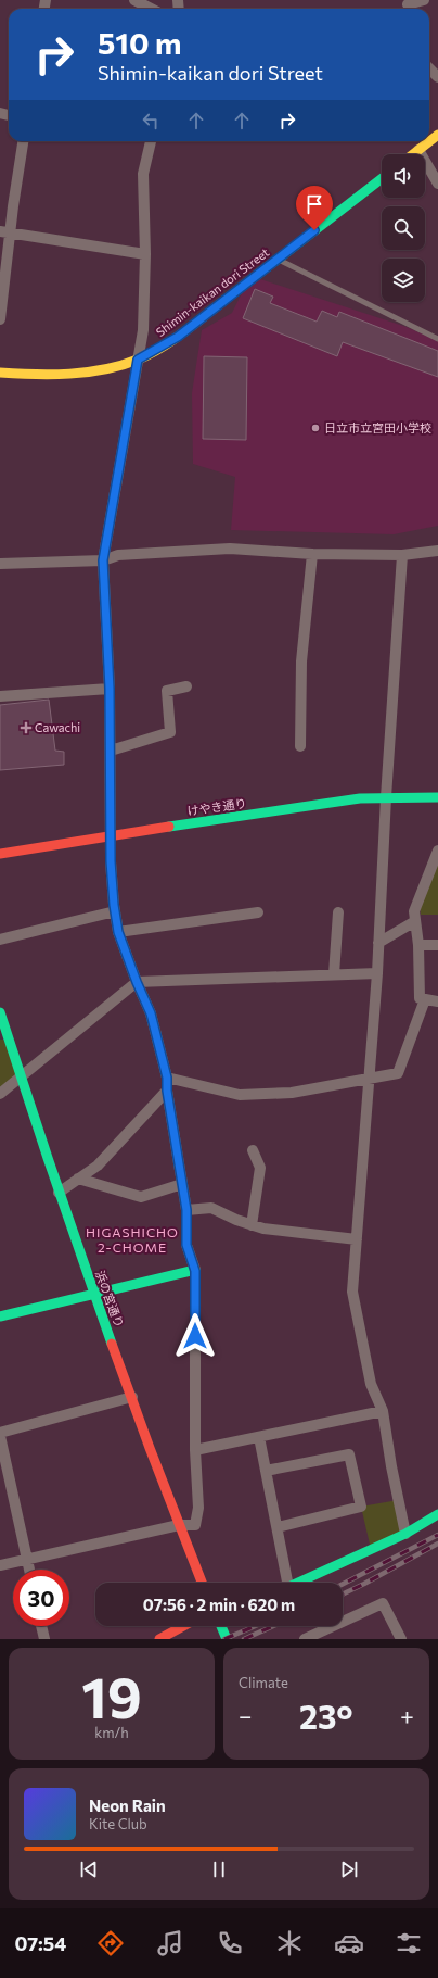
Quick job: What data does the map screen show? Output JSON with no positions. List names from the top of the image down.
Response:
{
  "streets": {
    "street": ["Shimin-kaikan dori Street", "けやき通り", "浜の宮通り"]
  },
  "districts": ["HIGASHICHO 2-CHOME"],
  "places": {
    "other": ["日立市立宮田小学校"],
    "health": ["Cawachi"]
  },
  "page": {
    "turn": ["510 m", "Shimin-kaikan dori Street"],
    "limit": "30",
    "trip": "07:56 · 2 min · 620 m",
    "tile": [
      ["19", "km/h"],
      "Climate"
    ],
    "heat": ["−", "23°", "+"],
    "song": ["Neon Rain", "Kite Club"],
    "tabs": "07:54"
  }
}
